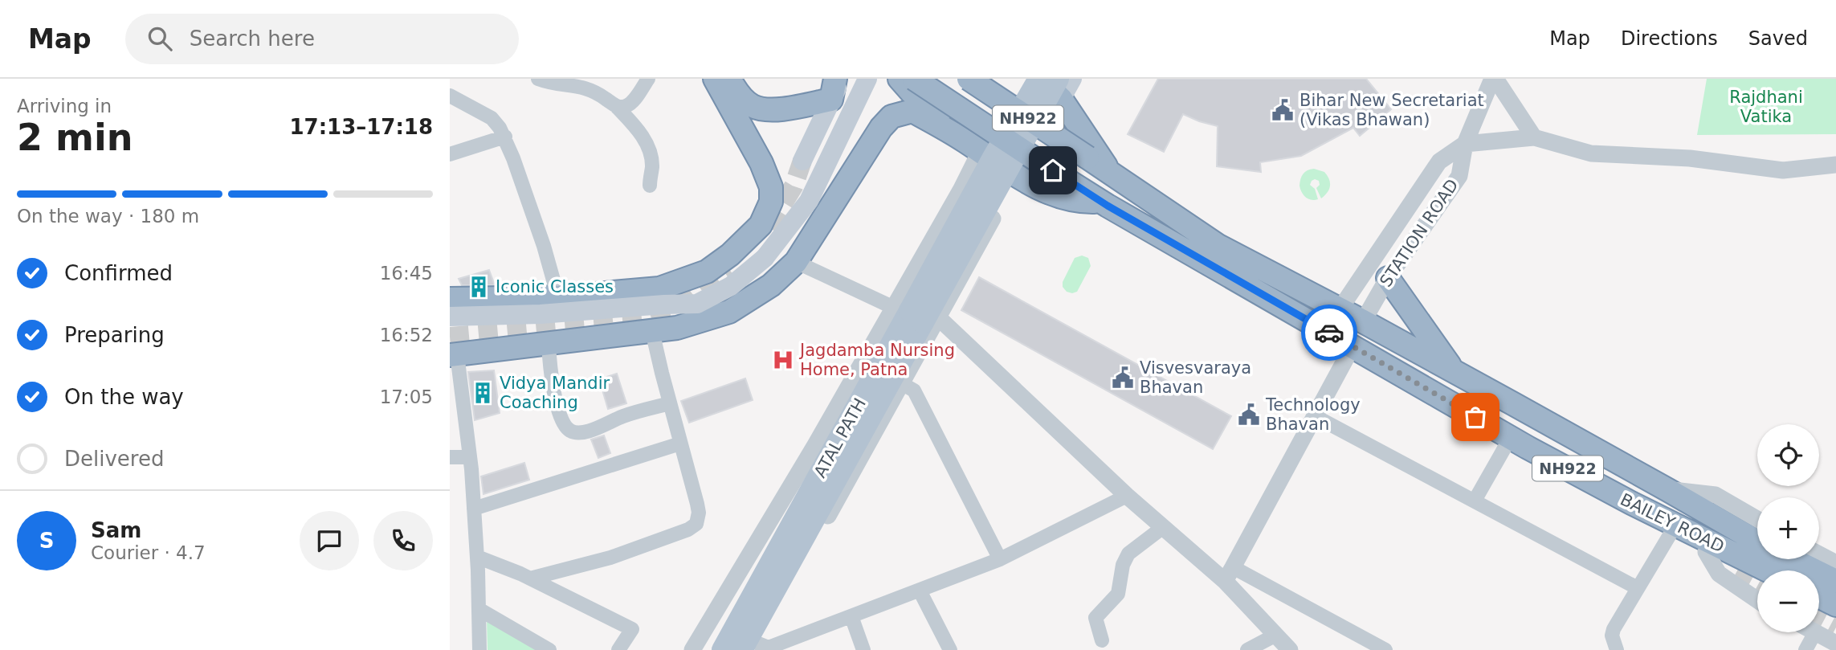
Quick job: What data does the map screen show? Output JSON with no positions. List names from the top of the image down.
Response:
{
  "streets": {
    "highway": ["NH922", "BAILEY ROAD"],
    "main road": ["ATAL PATH"],
    "street": ["STATION ROAD"]
  },
  "crossings": [
    ["NH922", "STATION ROAD"],
    ["NH922", "BAILEY ROAD"],
    ["STATION ROAD", "BAILEY ROAD"]
  ],
  "parks": ["Rajdhani Vatika"],
  "places": {
    "public building": ["Bihar New Secretariat (Vikas Bhawan)", "Visvesvaraya Bhavan", "Technology Bhavan"],
    "building": ["Iconic Classes", "Vidya Mandir Coaching"],
    "hospital": ["Jagdamba Nursing Home, Patna"]
  },
  "page": {
    "header": "Map",
    "search": "Search here",
    "nav": ["Map", "Directions", "Saved"],
    "heading": ["2 min", "Arriving in", "17:13–17:18"],
    "panel": ["Sam", "Courier · 4.7"],
    "bar": "On the way · 180 m",
    "list": [
      ["Confirmed", "16:45"],
      ["Preparing", "16:52"],
      ["On the way", "17:05"],
      "Delivered"
    ],
    "map_buttons": ["+", "−"],
    "round": "S"
  }
}
